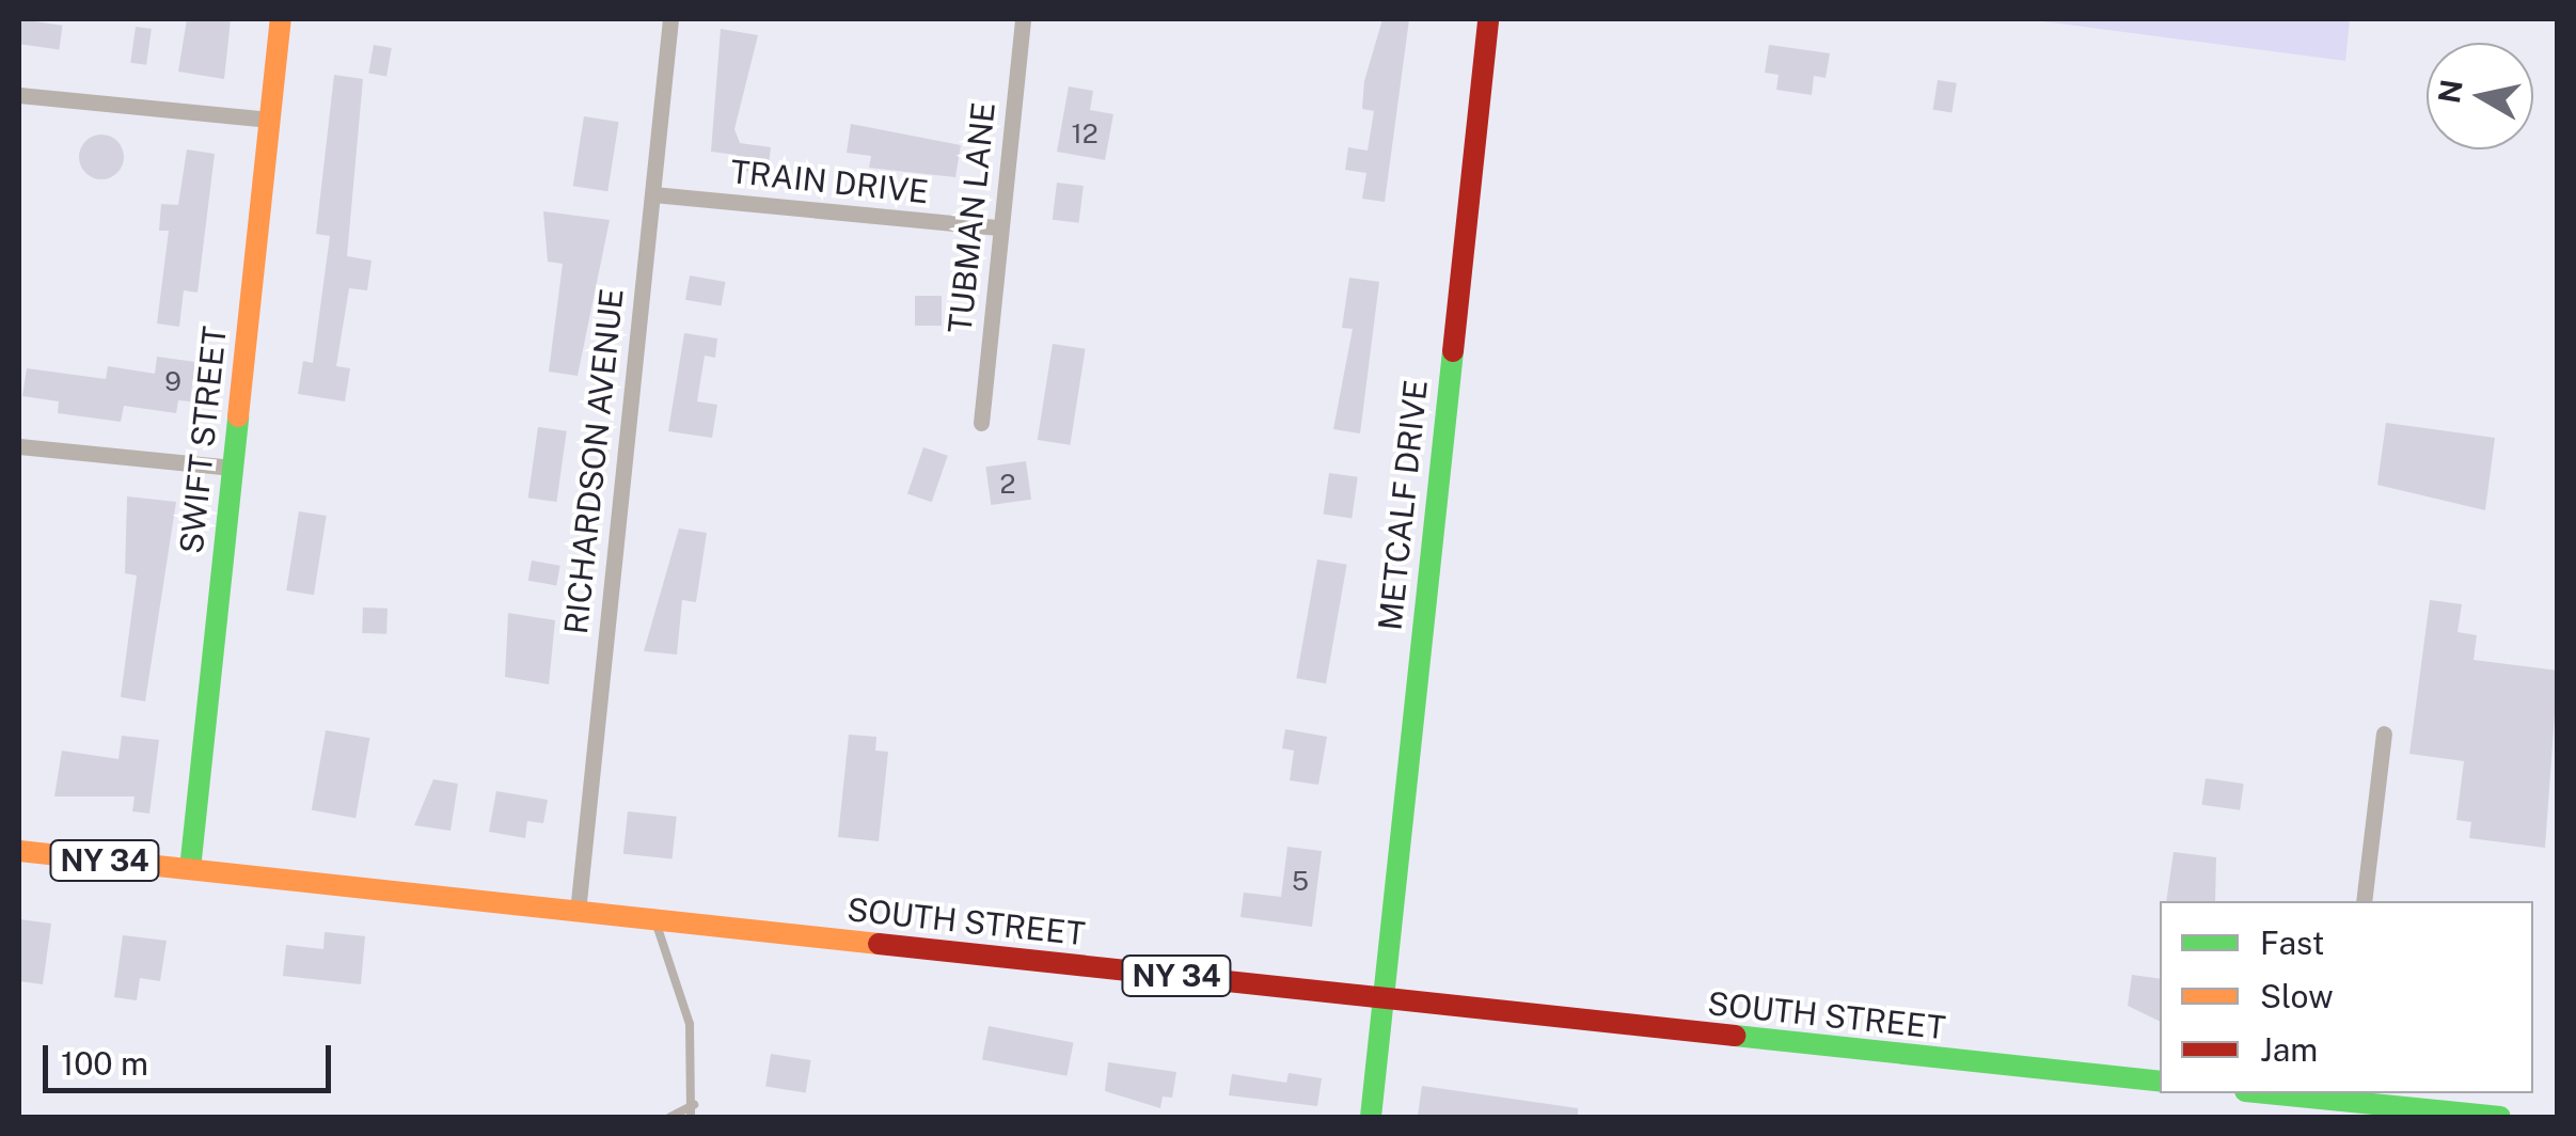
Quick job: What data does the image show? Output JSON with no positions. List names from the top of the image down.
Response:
{
  "streets": {
    "main road": [
      "SWIFT STREET",
      "METCALF DRIVE",
      "NY 34",
      "SOUTH STREET"
    ],
    "street": ["TRAIN DRIVE", "TUBMAN LANE", "RICHARDSON AVENUE"]
  },
  "crossings": [
    ["TRAIN DRIVE", "TUBMAN LANE"],
    ["TRAIN DRIVE", "RICHARDSON AVENUE"],
    ["SWIFT STREET", "SOUTH STREET"],
    ["RICHARDSON AVENUE", "SOUTH STREET"],
    ["METCALF DRIVE", "SOUTH STREET"]
  ],
  "house_numbers": [
    "12",
    "9",
    "2",
    "5"
  ],
  "legend": ["Fast", "Slow", "Jam"],
  "scale_bar": "100 m",
  "north": "left"
}
